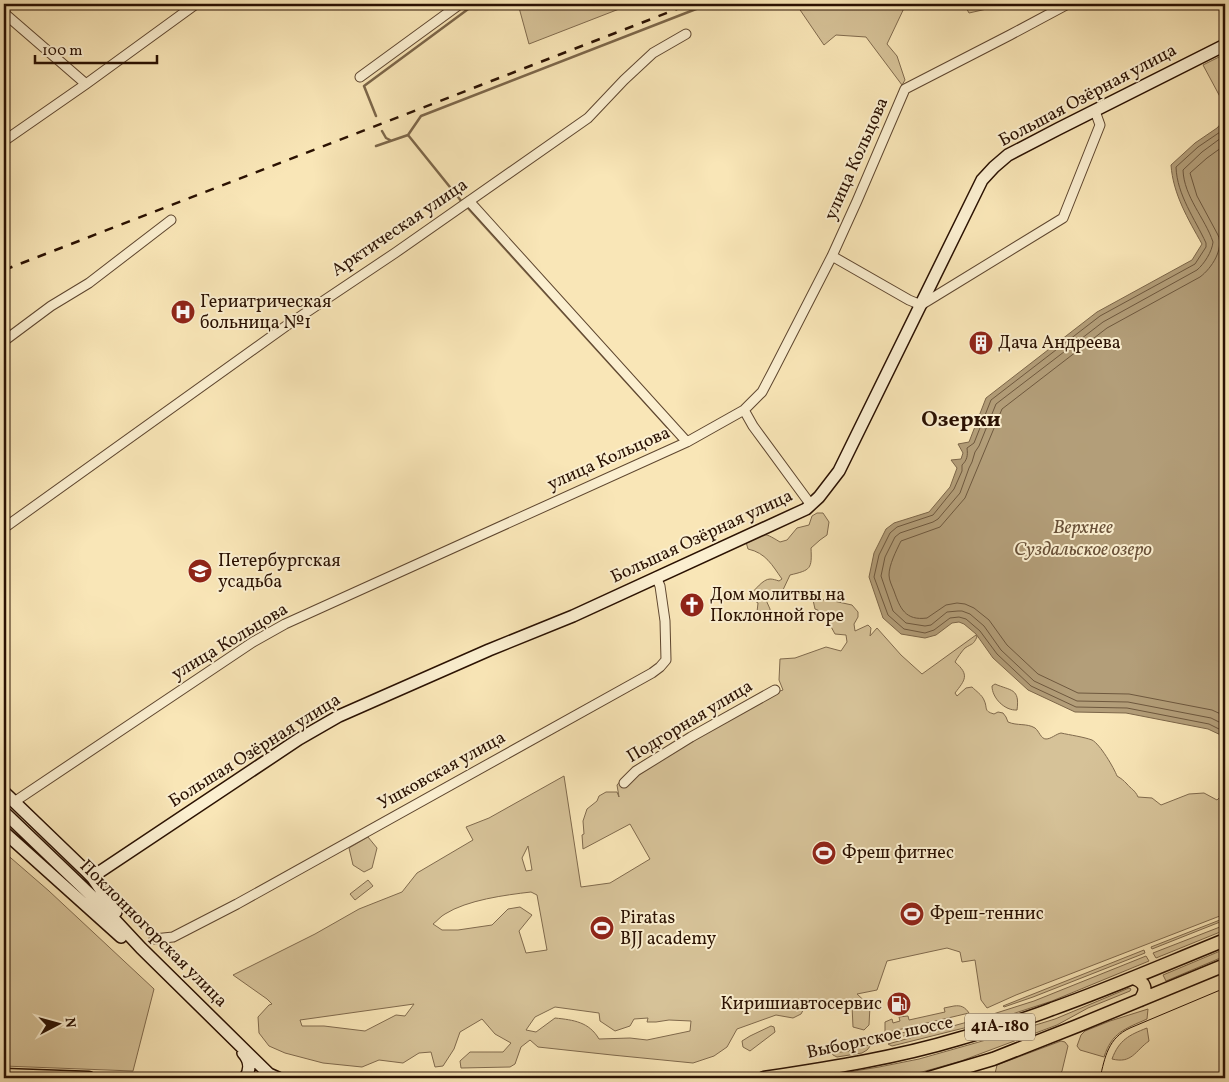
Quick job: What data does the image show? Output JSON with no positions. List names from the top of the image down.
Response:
{
  "streets": {
    "main road": ["41А-180", "Выборгское шоссе"],
    "street": [
      "Большая Озёрная улица",
      "улица Кольцова",
      "Арктическая улица",
      "Подгорная улица",
      "Ушковская улица",
      "Поклонногорская улица"
    ]
  },
  "crossings": [
    ["Большая Озёрная улица", "Ушковская улица"],
    ["Большая Озёрная улица", "Поклонногорская улица"],
    ["улица Кольцова", "Поклонногорская улица"]
  ],
  "districts": ["Озерки"],
  "water": ["Верхнее Суздальское озеро"],
  "places": {
    "hospital": ["Гериатрическая больница №1"],
    "building": ["Дача Андреева"],
    "school or university": ["Петербургская усадьба"],
    "church": ["Дом молитвы на Поклонной горе"],
    "sports": ["Фреш фитнес", "Фреш-теннис", "Piratas BJJ academy"],
    "fuel station": ["Киришиавтосервис"]
  },
  "scale_bar": "100 m",
  "north": "right"
}
